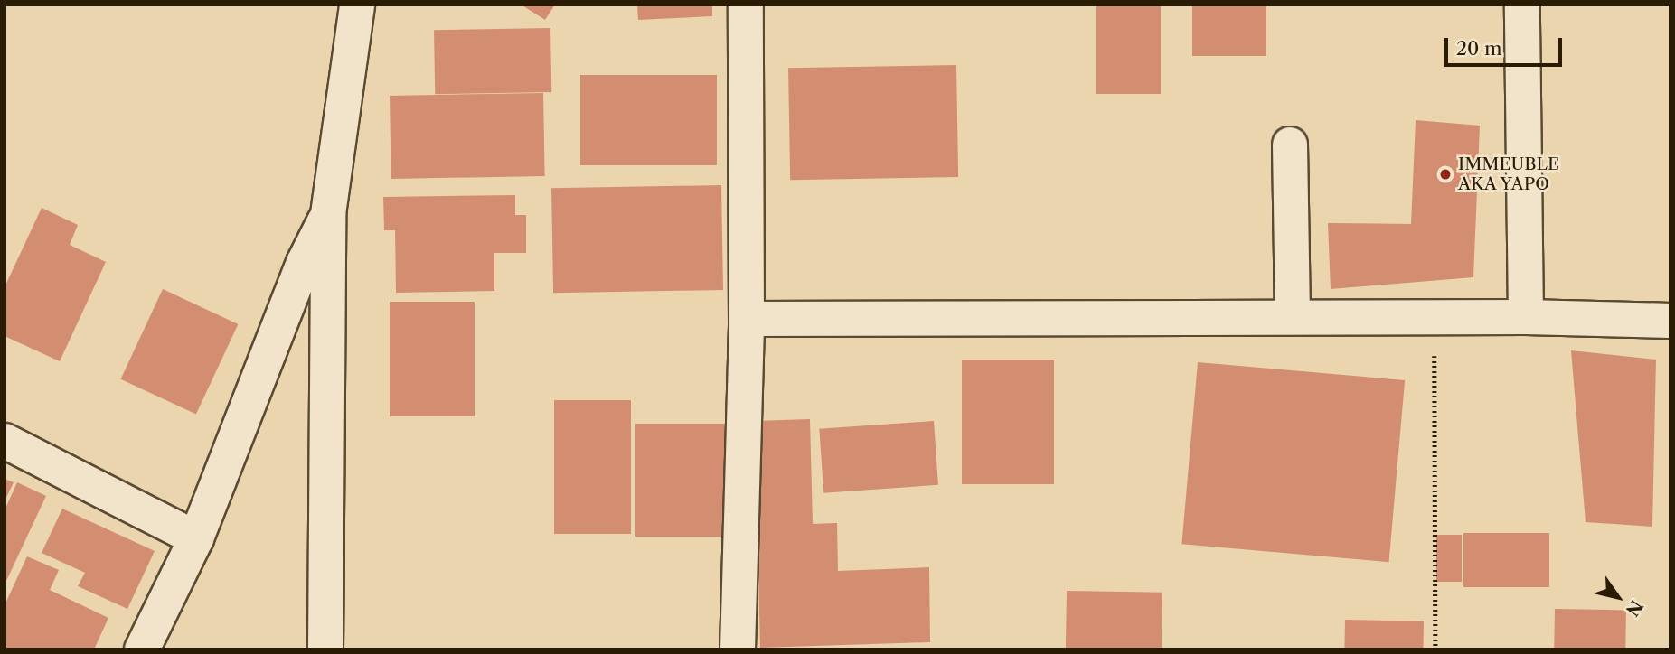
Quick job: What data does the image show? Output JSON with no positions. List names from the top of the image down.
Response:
{
  "places": ["IMMEUBLE AKA YAPO"],
  "scale_bar": "20 m",
  "north": "bottom right"
}
